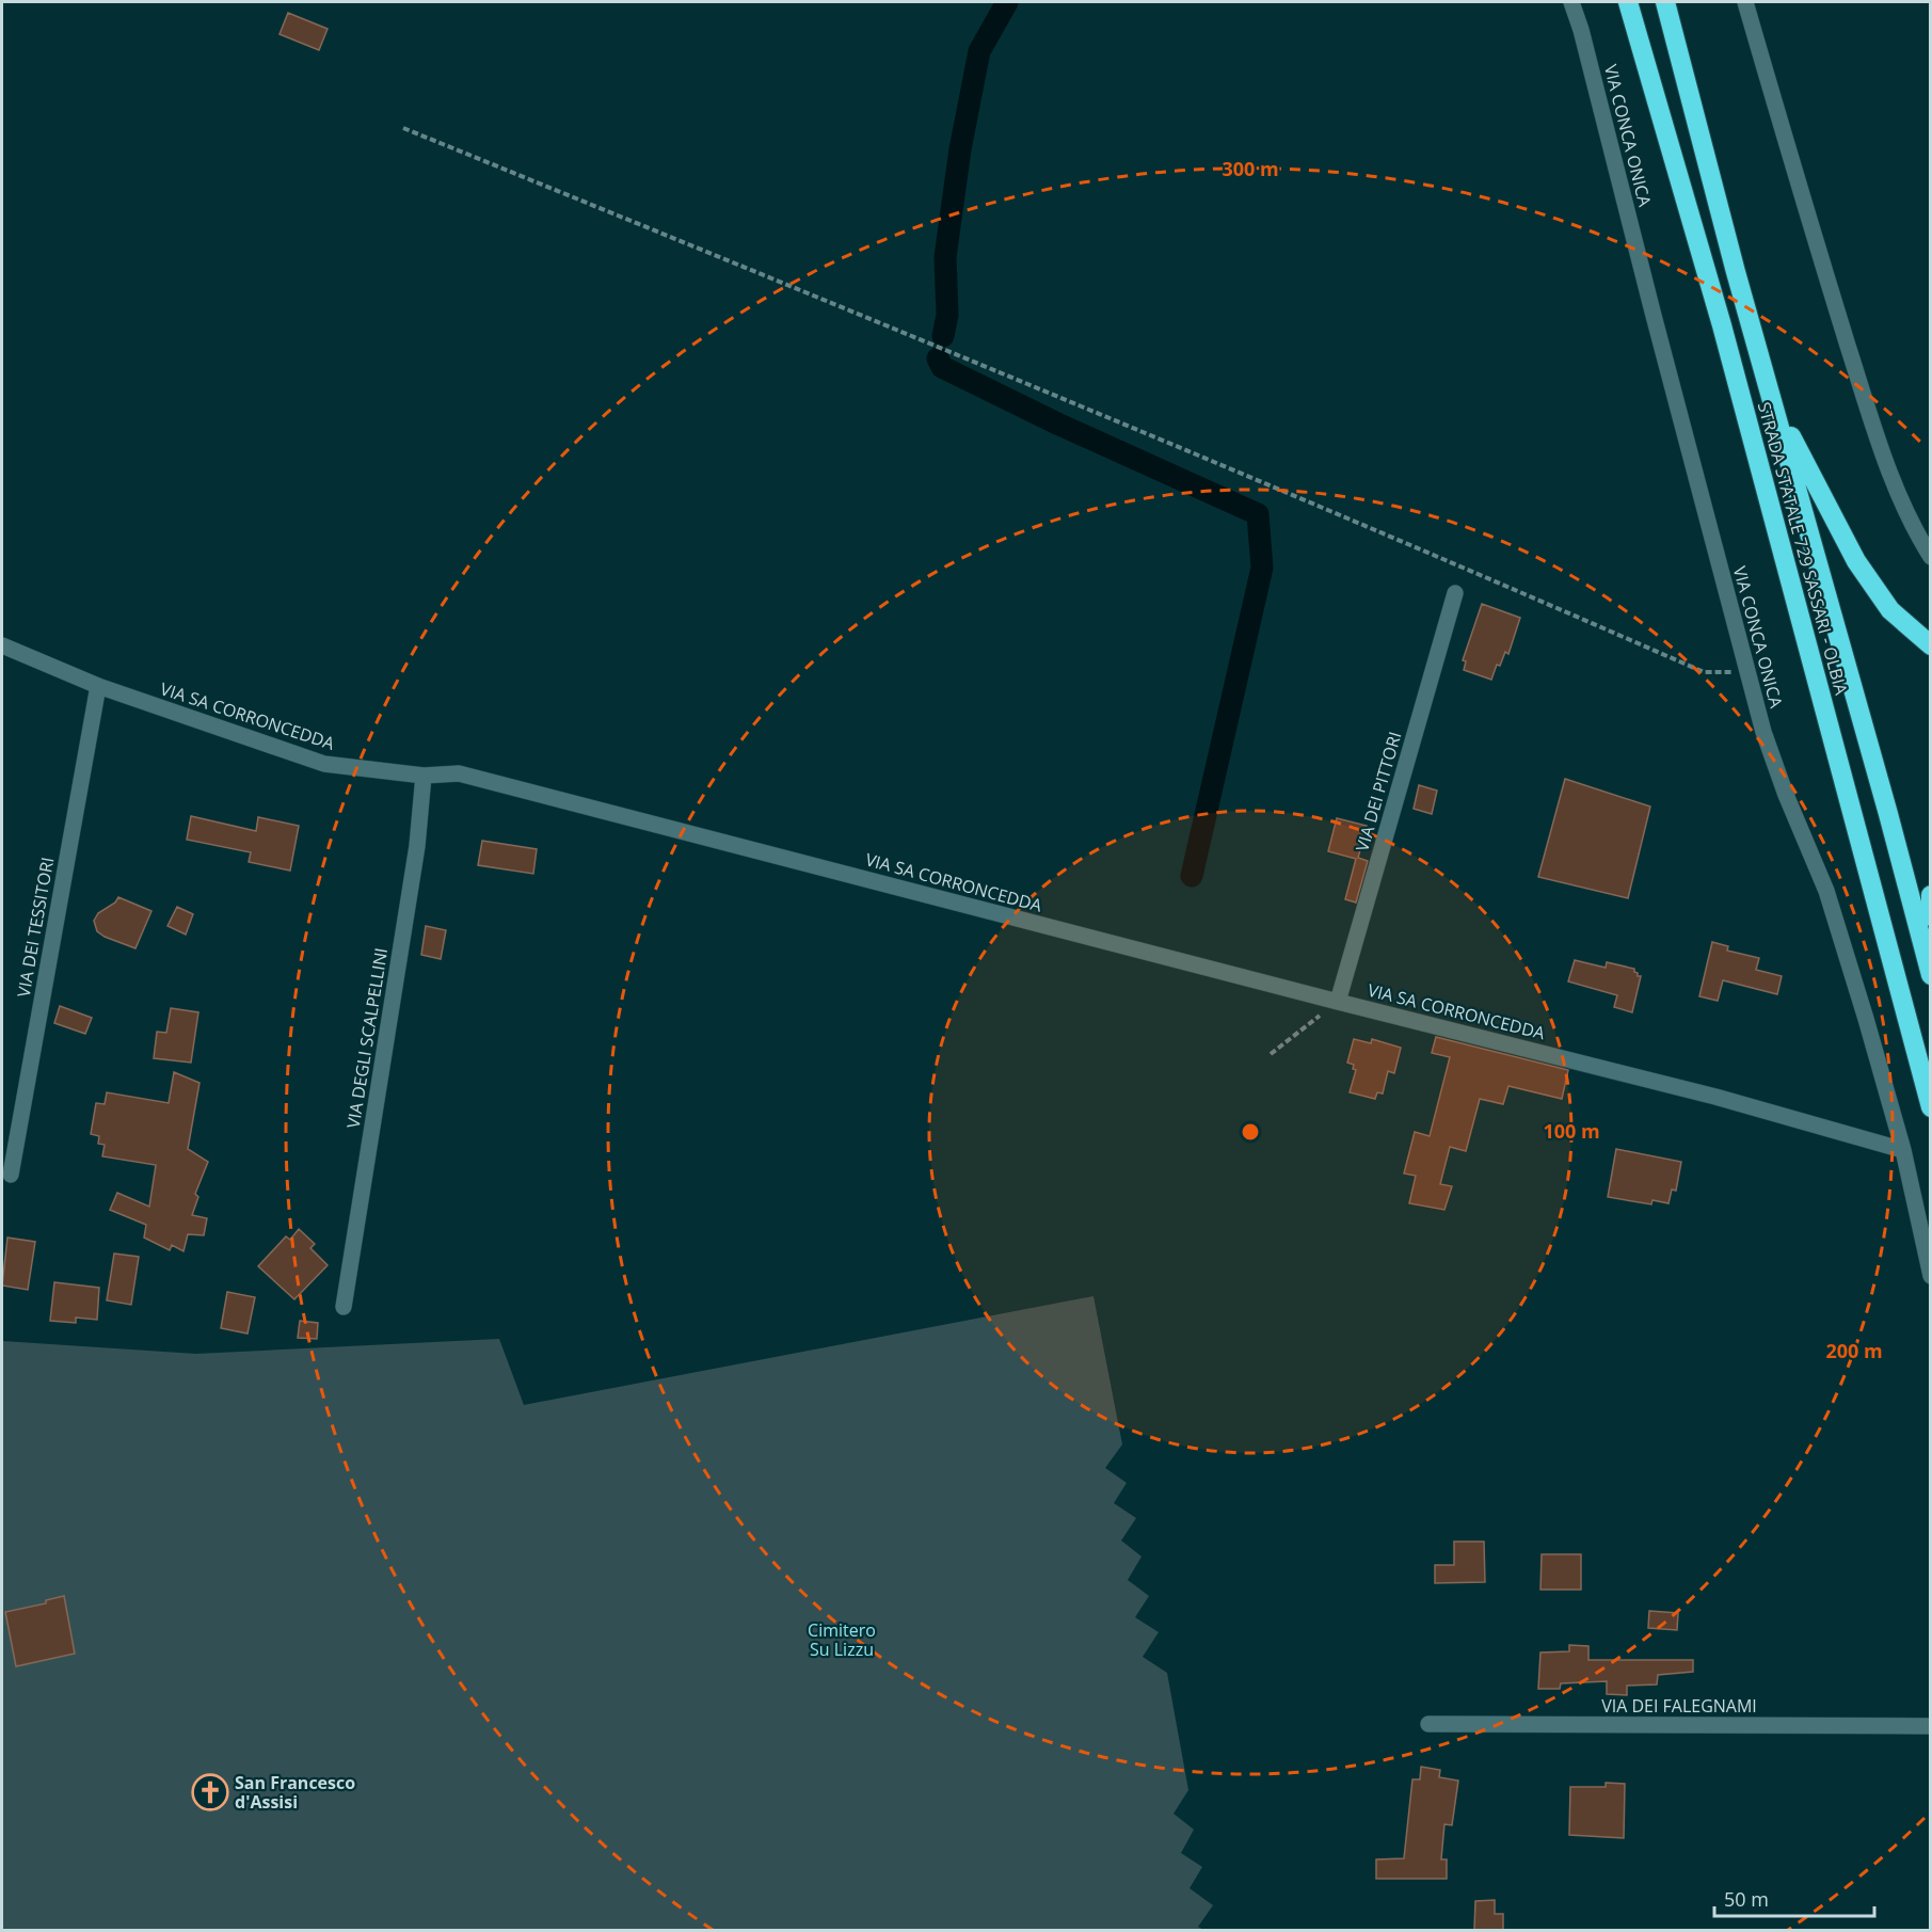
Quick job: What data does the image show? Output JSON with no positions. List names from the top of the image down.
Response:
{
  "streets": {
    "highway": ["STRADA STATALE 729 SASSARI - OLBIA"],
    "street": [
      "VIA CONCA ONICA",
      "VIA SA CORRONCEDDA",
      "VIA DEI PITTORI",
      "VIA DEI TESSITORI",
      "VIA DEGLI SCALPELLINI",
      "VIA DEI FALEGNAMI"
    ]
  },
  "crossings": [
    ["VIA CONCA ONICA", "VIA SA CORRONCEDDA"],
    ["VIA SA CORRONCEDDA", "VIA DEI PITTORI"],
    ["VIA SA CORRONCEDDA", "VIA DEI TESSITORI"],
    ["VIA SA CORRONCEDDA", "VIA DEGLI SCALPELLINI"]
  ],
  "parks": ["Cimitero Su Lizzu"],
  "places": {
    "church": ["San Francesco d'Assisi"]
  },
  "scale_bar": "50 m",
  "rings": ["300 m", "100 m", "200 m"]
}
